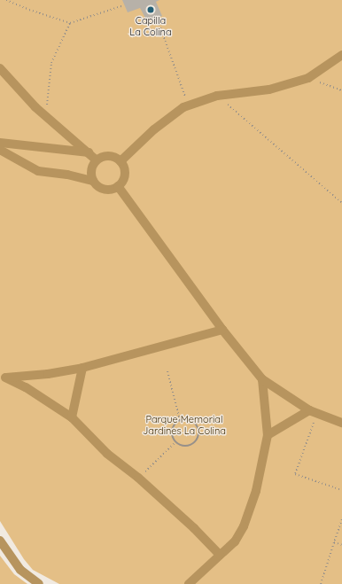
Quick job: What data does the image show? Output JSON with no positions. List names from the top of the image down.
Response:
{
  "parks": ["Parque Memorial Jardines La Colina"],
  "places": ["Capilla La Colina"]
}
